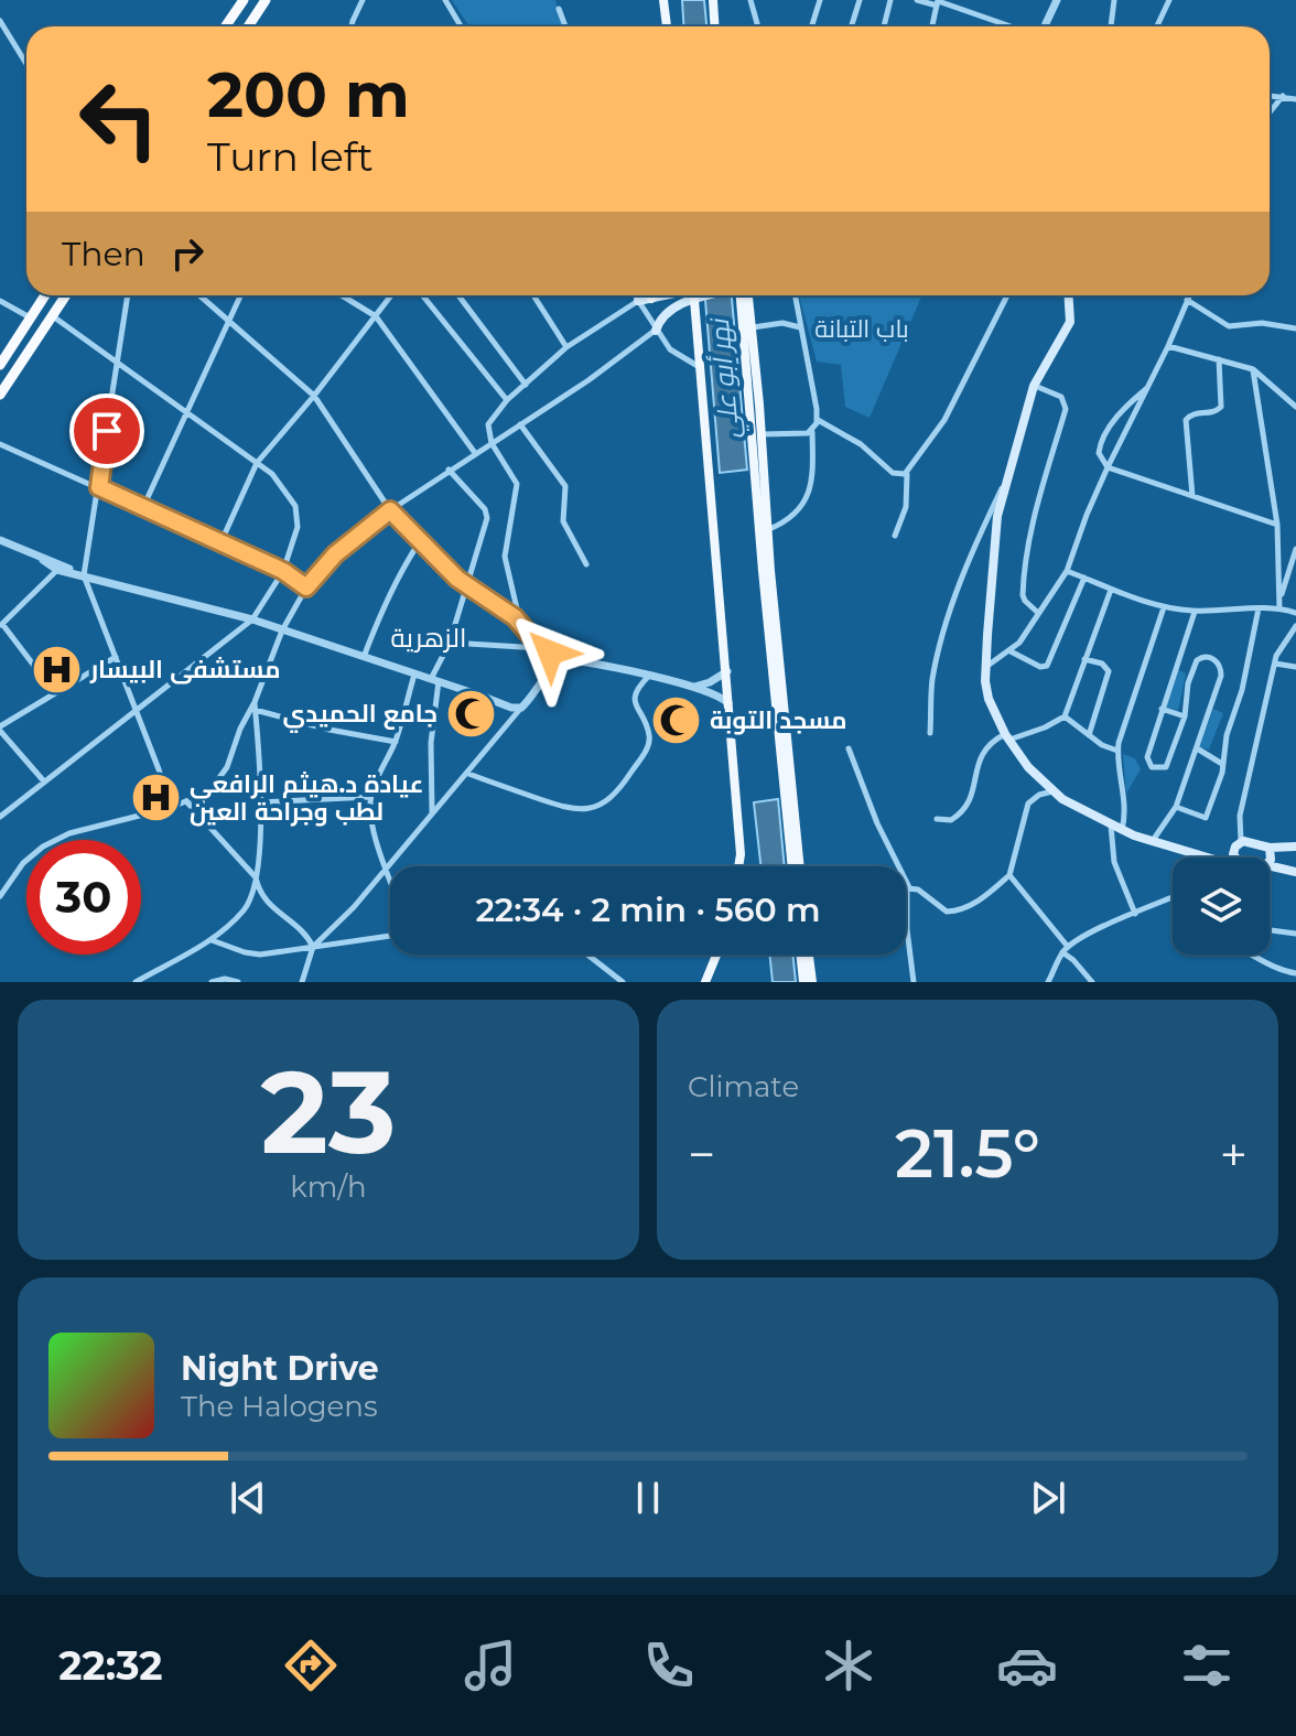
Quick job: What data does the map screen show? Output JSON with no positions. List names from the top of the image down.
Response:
{
  "districts": ["الزهرية"],
  "water": ["نهر أبو علي"],
  "parks": ["باب التبانة"],
  "places": {
    "hospital": ["مستشفی البيسار", "عيادة د.هيثم الرافعي لطب وجراحة العين"],
    "mosque": ["جامع الحميدي", "مسجد التوبة"]
  },
  "page": {
    "turn": ["200 m", "Turn left"],
    "then": "Then",
    "limit": "30",
    "trip": "22:34 · 2 min · 560 m",
    "tile": [
      ["23", "km/h"],
      "Climate"
    ],
    "heat": ["−", "21.5°", "+"],
    "song": ["Night Drive", "The Halogens"],
    "tabs": "22:32"
  }
}
